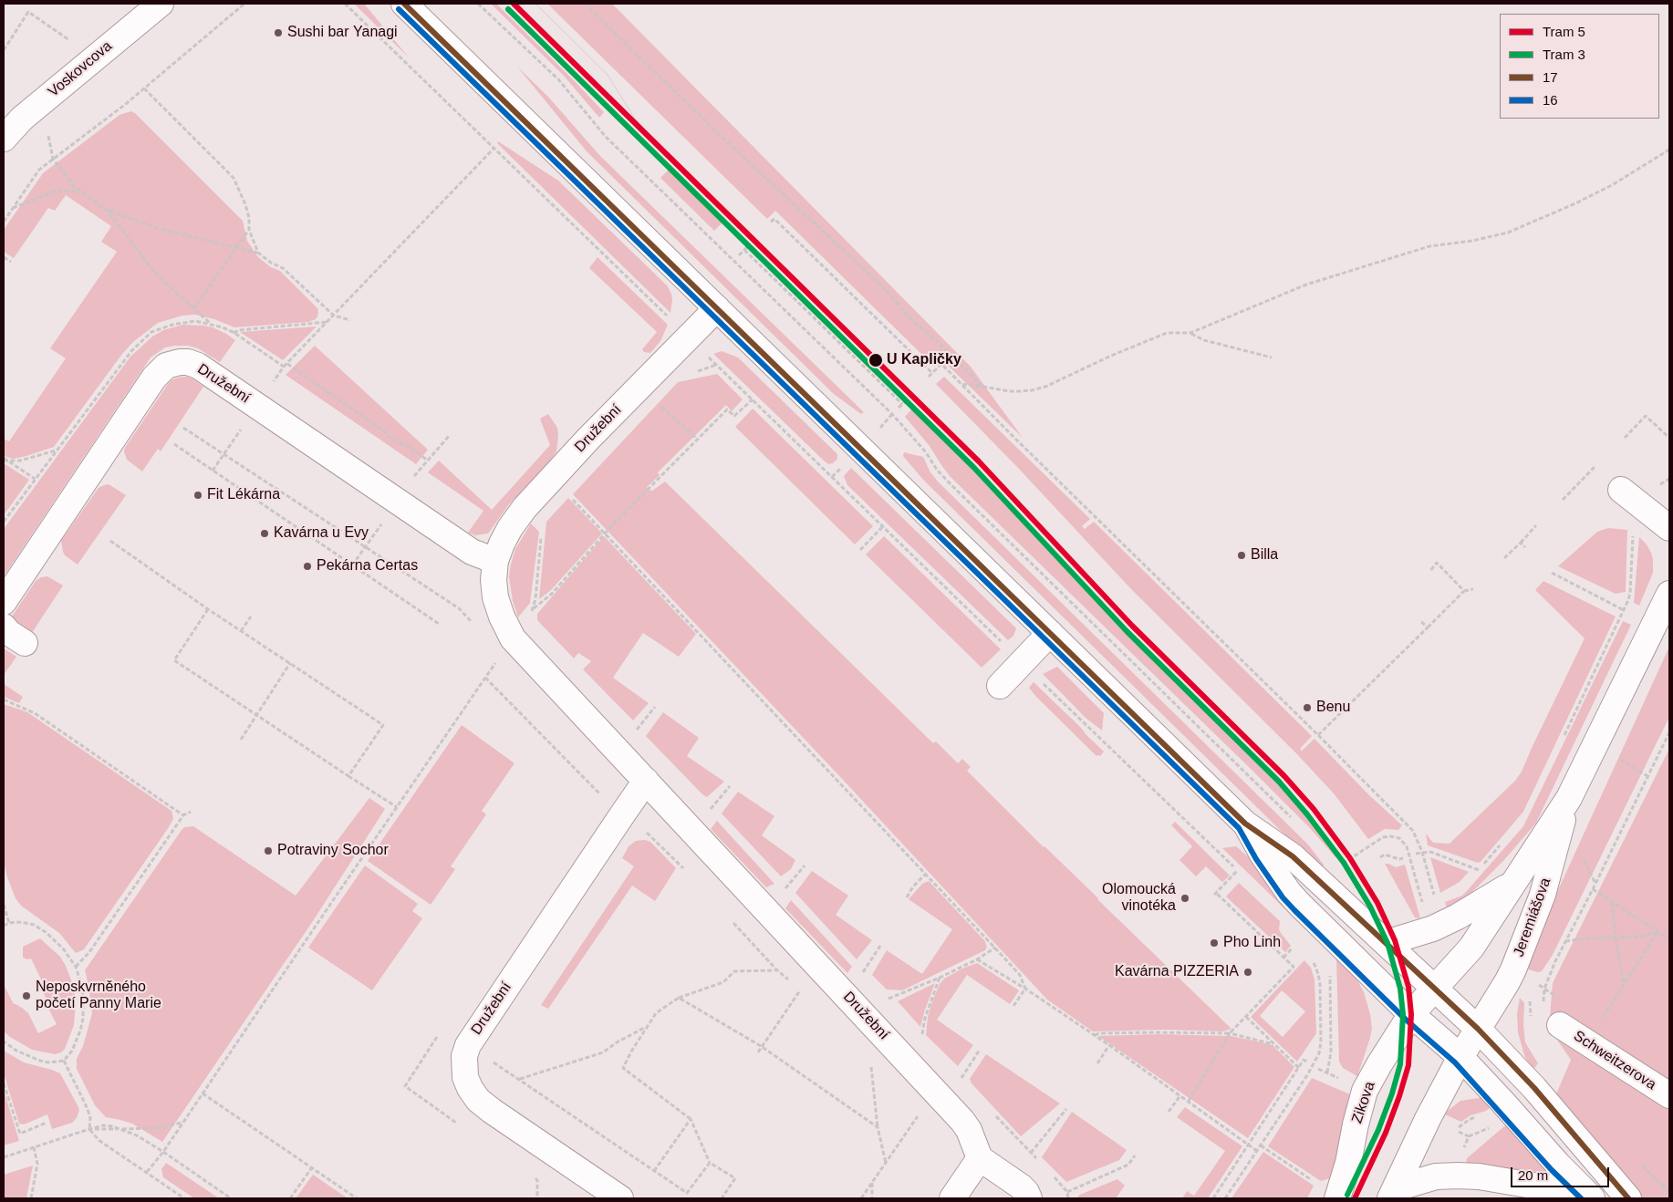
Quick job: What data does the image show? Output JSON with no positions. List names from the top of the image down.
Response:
{
  "streets": {
    "street": [
      "Voskovcova",
      "Družební",
      "Jeremiášova",
      "Schweitzerova",
      "Zikova"
    ]
  },
  "crossings": [
    ["Jeremiášova", "Zikova"]
  ],
  "places": [
    "Sushi bar Yanagi",
    "U Kapličky",
    "Fit Lékárna",
    "Kavárna u Evy",
    "Billa",
    "Pekárna Certas",
    "Benu",
    "Potraviny Sochor",
    "Olomoucká vinotéka",
    "Pho Linh",
    "Kavárna PIZZERIA",
    "Neposkvrněného početí Panny Marie"
  ],
  "lines": [
    "tram line 5",
    "transit line 17",
    "tram line 3",
    "transit line 16"
  ],
  "legend": [
    "Tram 5",
    "Tram 3",
    "17",
    "16"
  ],
  "scale_bar": "20 m"
}
